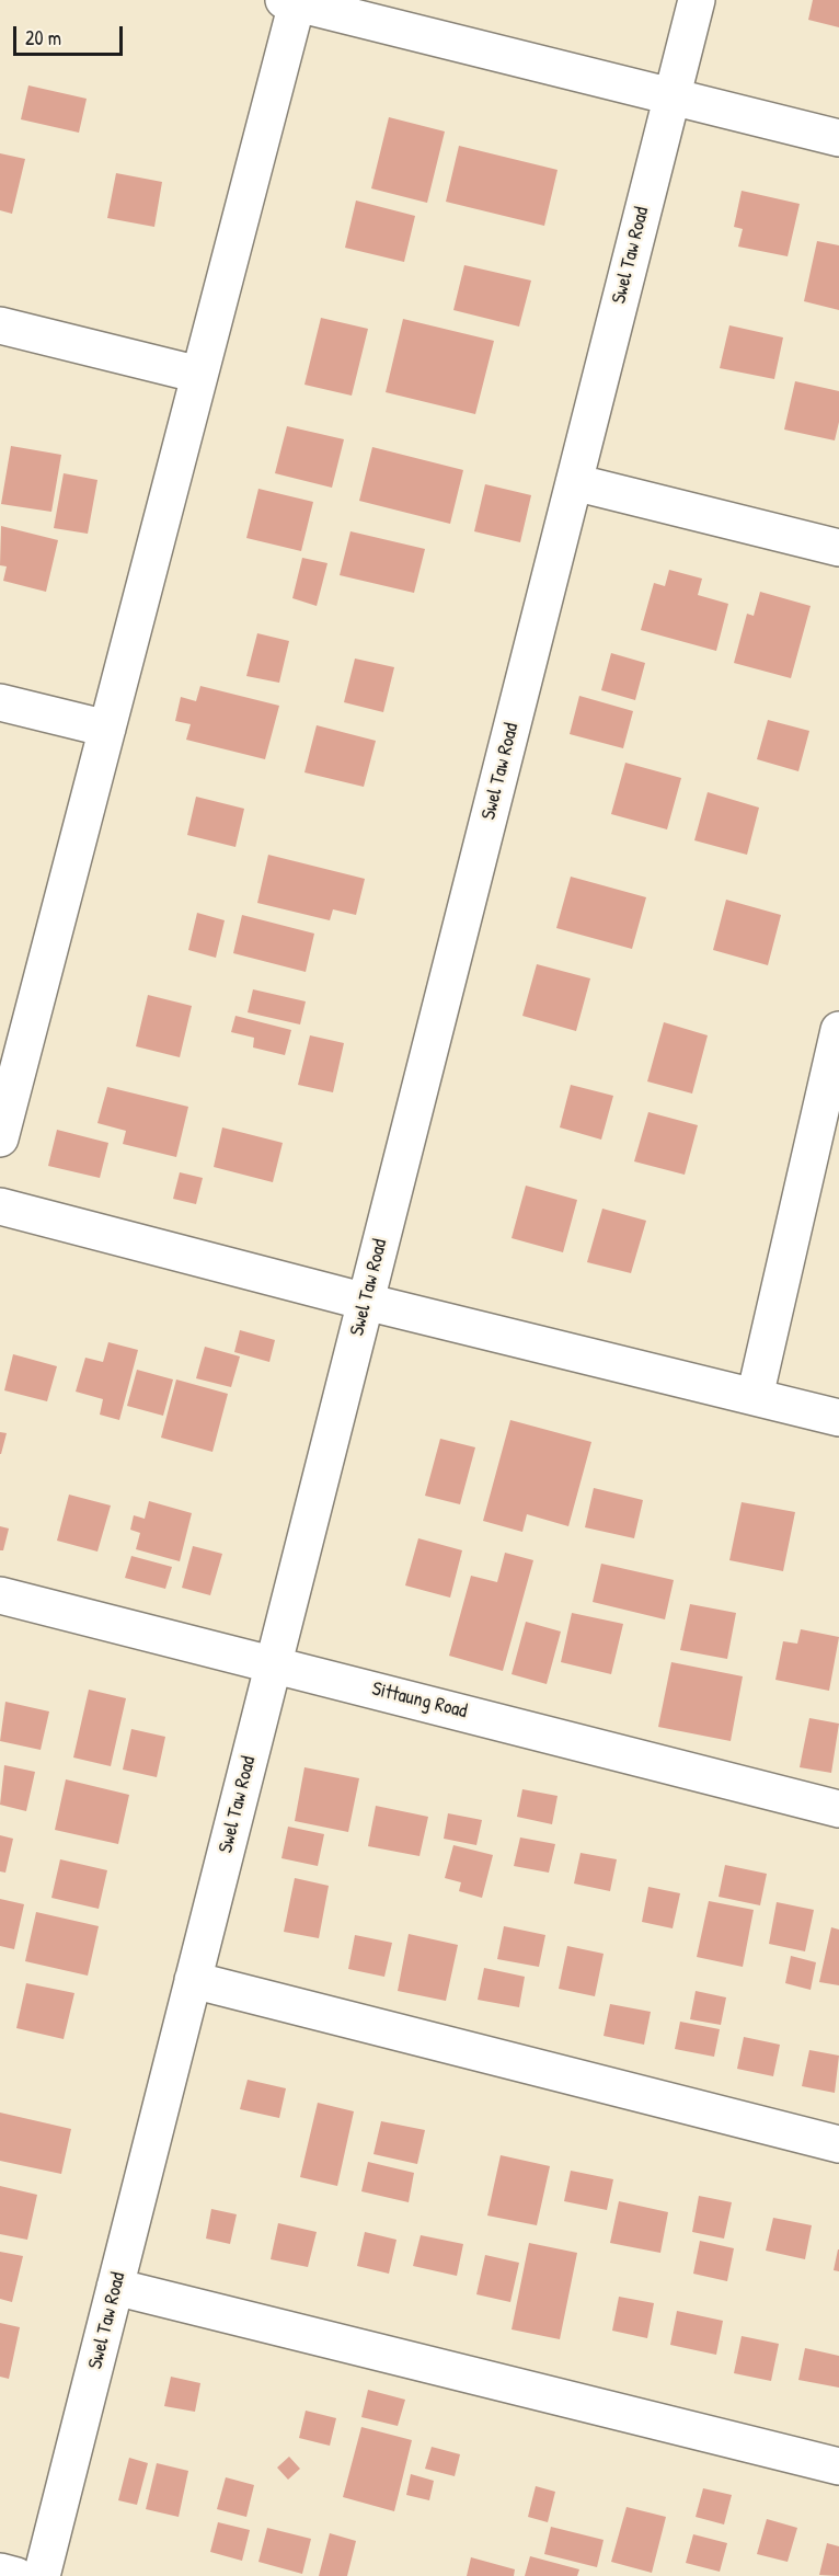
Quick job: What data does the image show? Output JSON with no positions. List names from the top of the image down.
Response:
{
  "streets": {
    "street": ["Swel Taw Road", "Sittaung Road"]
  },
  "crossings": [
    ["Swel Taw Road", "Sittaung Road"]
  ],
  "scale_bar": "20 m"
}
